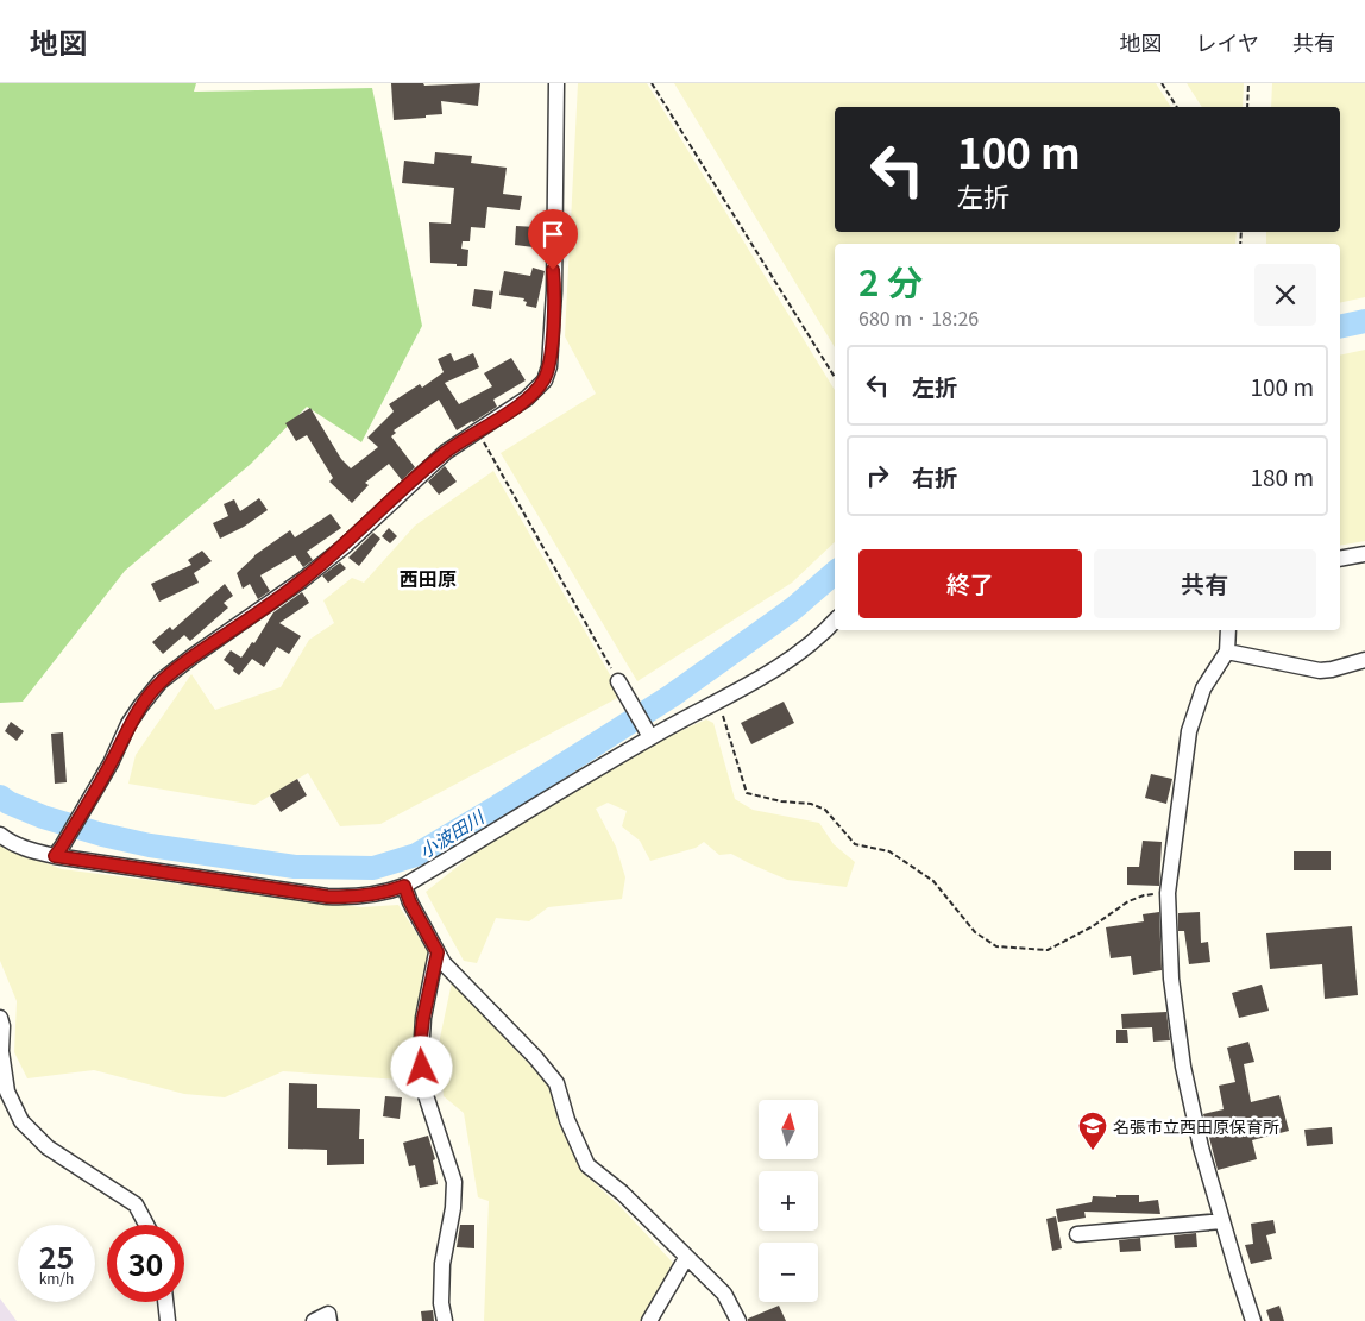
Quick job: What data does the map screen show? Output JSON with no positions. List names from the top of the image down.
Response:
{
  "districts": ["西田原"],
  "water": ["小波田川"],
  "places": {
    "school or university": ["名張市立西田原保育所"]
  },
  "north": "top",
  "page": {
    "header": "地図",
    "nav": ["地図", "レイヤ", "共有"],
    "turn": ["100 m", "左折"],
    "heading": ["2 分", "680 m · 18:26"],
    "list": [
      {
        "name": "左折",
        "value": "100 m"
      },
      {
        "name": "右折",
        "value": "180 m"
      }
    ],
    "buttons": ["終了", "共有"],
    "map_buttons": ["+", "−"],
    "speed": "25 km/h",
    "limit": "30"
  }
}
